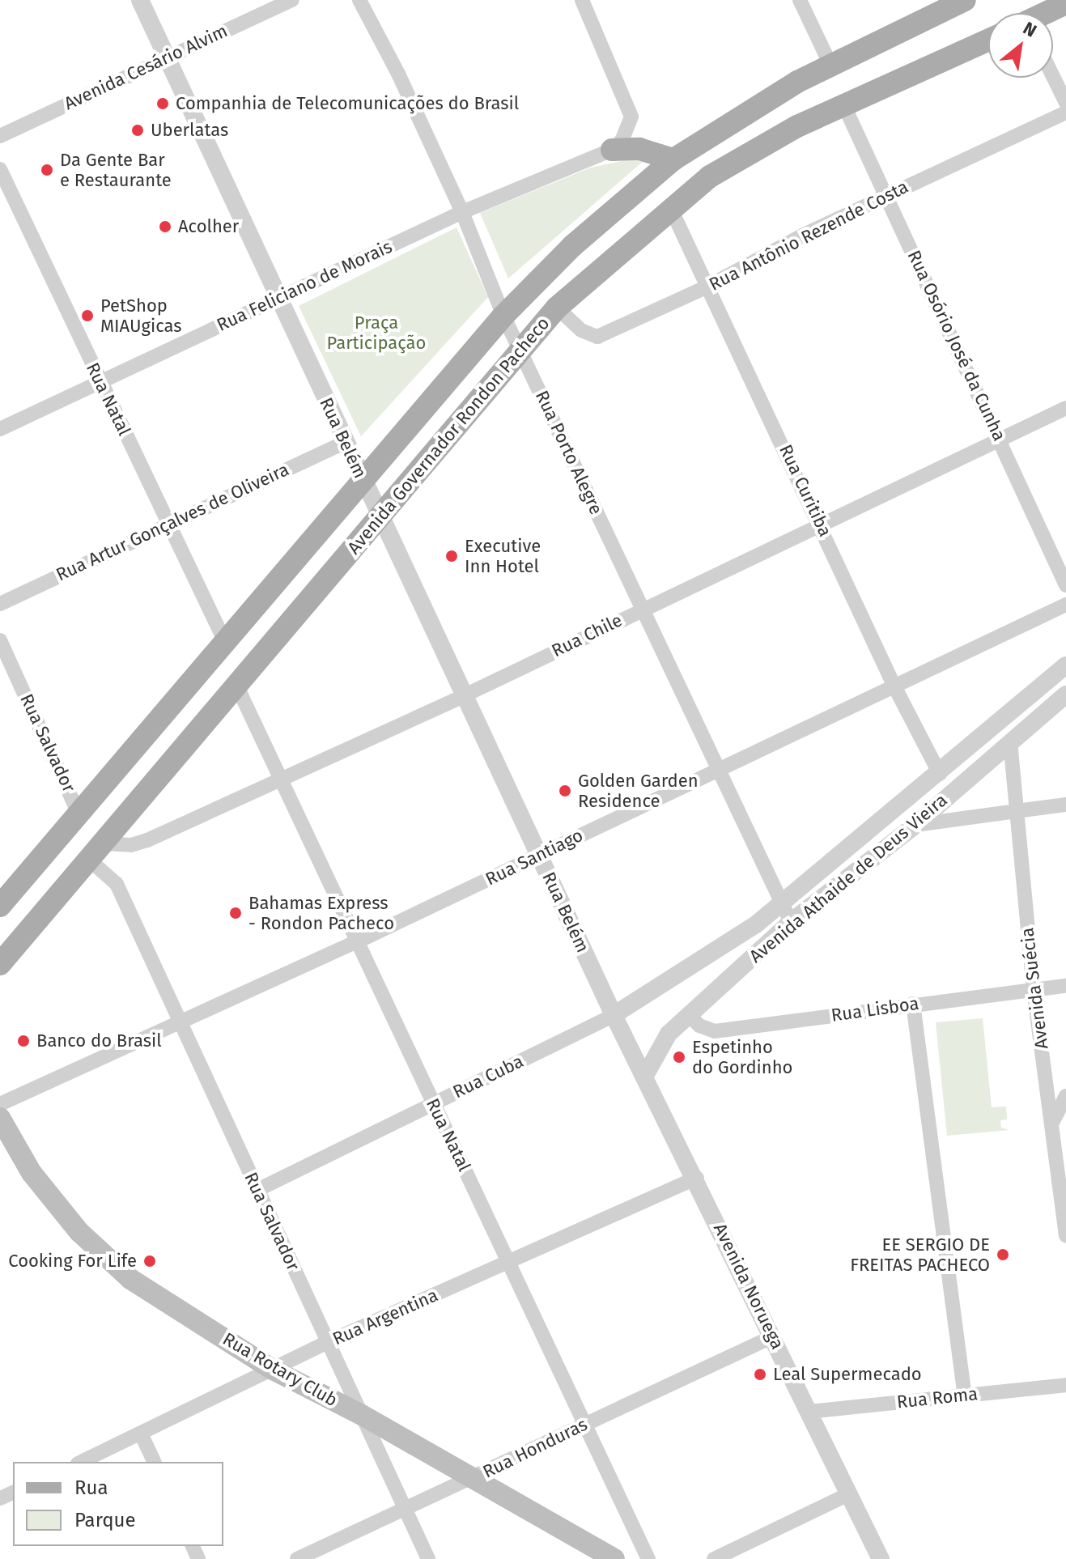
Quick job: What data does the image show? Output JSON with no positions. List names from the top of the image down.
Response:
{
  "streets": {
    "main road": ["Avenida Governador Rondon Pacheco", "Rua Rotary Club"],
    "street": [
      "Avenida Cesário Alvim",
      "Rua Antônio Rezende Costa",
      "Rua Feliciano de Morais",
      "Rua Osório José da Cunha",
      "Rua Natal",
      "Rua Belém",
      "Rua Porto Alegre",
      "Rua Curitiba",
      "Rua Artur Gonçalves de Oliveira",
      "Rua Chile",
      "Rua Salvador",
      "Rua Santiago",
      "Avenida Athaide de Deus Vieira",
      "Avenida Suécia",
      "Rua Lisboa",
      "Rua Cuba",
      "Avenida Noruega",
      "Rua Argentina",
      "Rua Roma",
      "Rua Honduras"
    ]
  },
  "crossings": [
    ["Avenida Cesário Alvim", "Rua Belém"],
    ["Rua Antônio Rezende Costa", "Rua Osório José da Cunha"],
    ["Rua Antônio Rezende Costa", "Avenida Governador Rondon Pacheco"],
    ["Rua Antônio Rezende Costa", "Rua Curitiba"],
    ["Rua Feliciano de Morais", "Rua Natal"],
    ["Rua Feliciano de Morais", "Rua Belém"],
    ["Rua Feliciano de Morais", "Rua Porto Alegre"],
    ["Rua Osório José da Cunha", "Avenida Governador Rondon Pacheco"],
    ["Rua Osório José da Cunha", "Rua Chile"],
    ["Rua Natal", "Avenida Governador Rondon Pacheco"],
    ["Rua Natal", "Rua Artur Gonçalves de Oliveira"],
    ["Rua Natal", "Rua Chile"],
    ["Rua Natal", "Rua Santiago"],
    ["Rua Natal", "Rua Cuba"],
    ["Rua Natal", "Rua Argentina"],
    ["Rua Natal", "Rua Honduras"],
    ["Avenida Governador Rondon Pacheco", "Rua Belém"],
    ["Avenida Governador Rondon Pacheco", "Rua Porto Alegre"],
    ["Avenida Governador Rondon Pacheco", "Rua Curitiba"],
    ["Avenida Governador Rondon Pacheco", "Rua Chile"],
    ["Avenida Governador Rondon Pacheco", "Rua Salvador"],
    ["Rua Belém", "Rua Artur Gonçalves de Oliveira"],
    ["Rua Belém", "Rua Chile"],
    ["Rua Belém", "Rua Santiago"],
    ["Rua Belém", "Rua Cuba"],
    ["Rua Belém", "Avenida Noruega"],
    ["Rua Porto Alegre", "Rua Chile"],
    ["Rua Porto Alegre", "Rua Santiago"],
    ["Rua Porto Alegre", "Avenida Athaide de Deus Vieira"],
    ["Rua Curitiba", "Rua Chile"],
    ["Rua Curitiba", "Rua Santiago"],
    ["Rua Curitiba", "Avenida Athaide de Deus Vieira"],
    ["Rua Chile", "Rua Salvador"],
    ["Rua Salvador", "Rua Santiago"],
    ["Rua Salvador", "Rua Cuba"],
    ["Rua Salvador", "Rua Argentina"],
    ["Rua Salvador", "Rua Rotary Club"],
    ["Rua Salvador", "Rua Honduras"],
    ["Avenida Athaide de Deus Vieira", "Avenida Suécia"],
    ["Avenida Athaide de Deus Vieira", "Rua Lisboa"],
    ["Avenida Athaide de Deus Vieira", "Rua Cuba"],
    ["Avenida Athaide de Deus Vieira", "Avenida Noruega"],
    ["Avenida Suécia", "Rua Lisboa"],
    ["Rua Cuba", "Avenida Noruega"],
    ["Avenida Noruega", "Rua Argentina"],
    ["Avenida Noruega", "Rua Roma"],
    ["Avenida Noruega", "Rua Honduras"],
    ["Rua Argentina", "Rua Rotary Club"],
    ["Rua Rotary Club", "Rua Honduras"]
  ],
  "parks": ["Praça Participação"],
  "places": [
    "Companhia de Telecomunicações do Brasil",
    "Uberlatas",
    "Da Gente Bar e Restaurante",
    "Acolher",
    "PetShop MIAUgicas",
    "Executive Inn Hotel",
    "Golden Garden Residence",
    "Bahamas Express - Rondon Pacheco",
    "Banco do Brasil",
    "Espetinho do Gordinho",
    "EE SERGIO DE FREITAS PACHECO",
    "Cooking For Life",
    "Leal Supermecado"
  ],
  "legend": ["Rua", "Parque"],
  "north": "top right"
}
